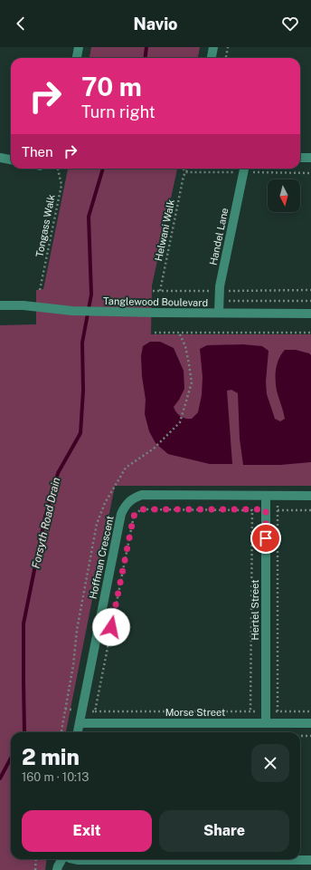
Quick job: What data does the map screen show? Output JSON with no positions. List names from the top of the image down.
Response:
{
  "streets": {
    "street": [
      "Handel Lane",
      "Tanglewood Boulevard",
      "Hoffman Crescent",
      "Hertel Street",
      "Morse Street"
    ],
    "path": ["Tongass Walk", "Helwani Walk"]
  },
  "crossings": [
    ["Handel Lane", "Tanglewood Boulevard"],
    ["Hoffman Crescent", "Hertel Street"],
    ["Hoffman Crescent", "Morse Street"],
    ["Hertel Street", "Morse Street"]
  ],
  "water": ["Forsyth Road Drain"],
  "north": "bottom",
  "page": {
    "header": "Navio",
    "turn": ["70 m", "Turn right"],
    "then": "Then",
    "heading": ["2 min", "160 m · 10:13"],
    "buttons": ["Exit", "Share"]
  }
}
